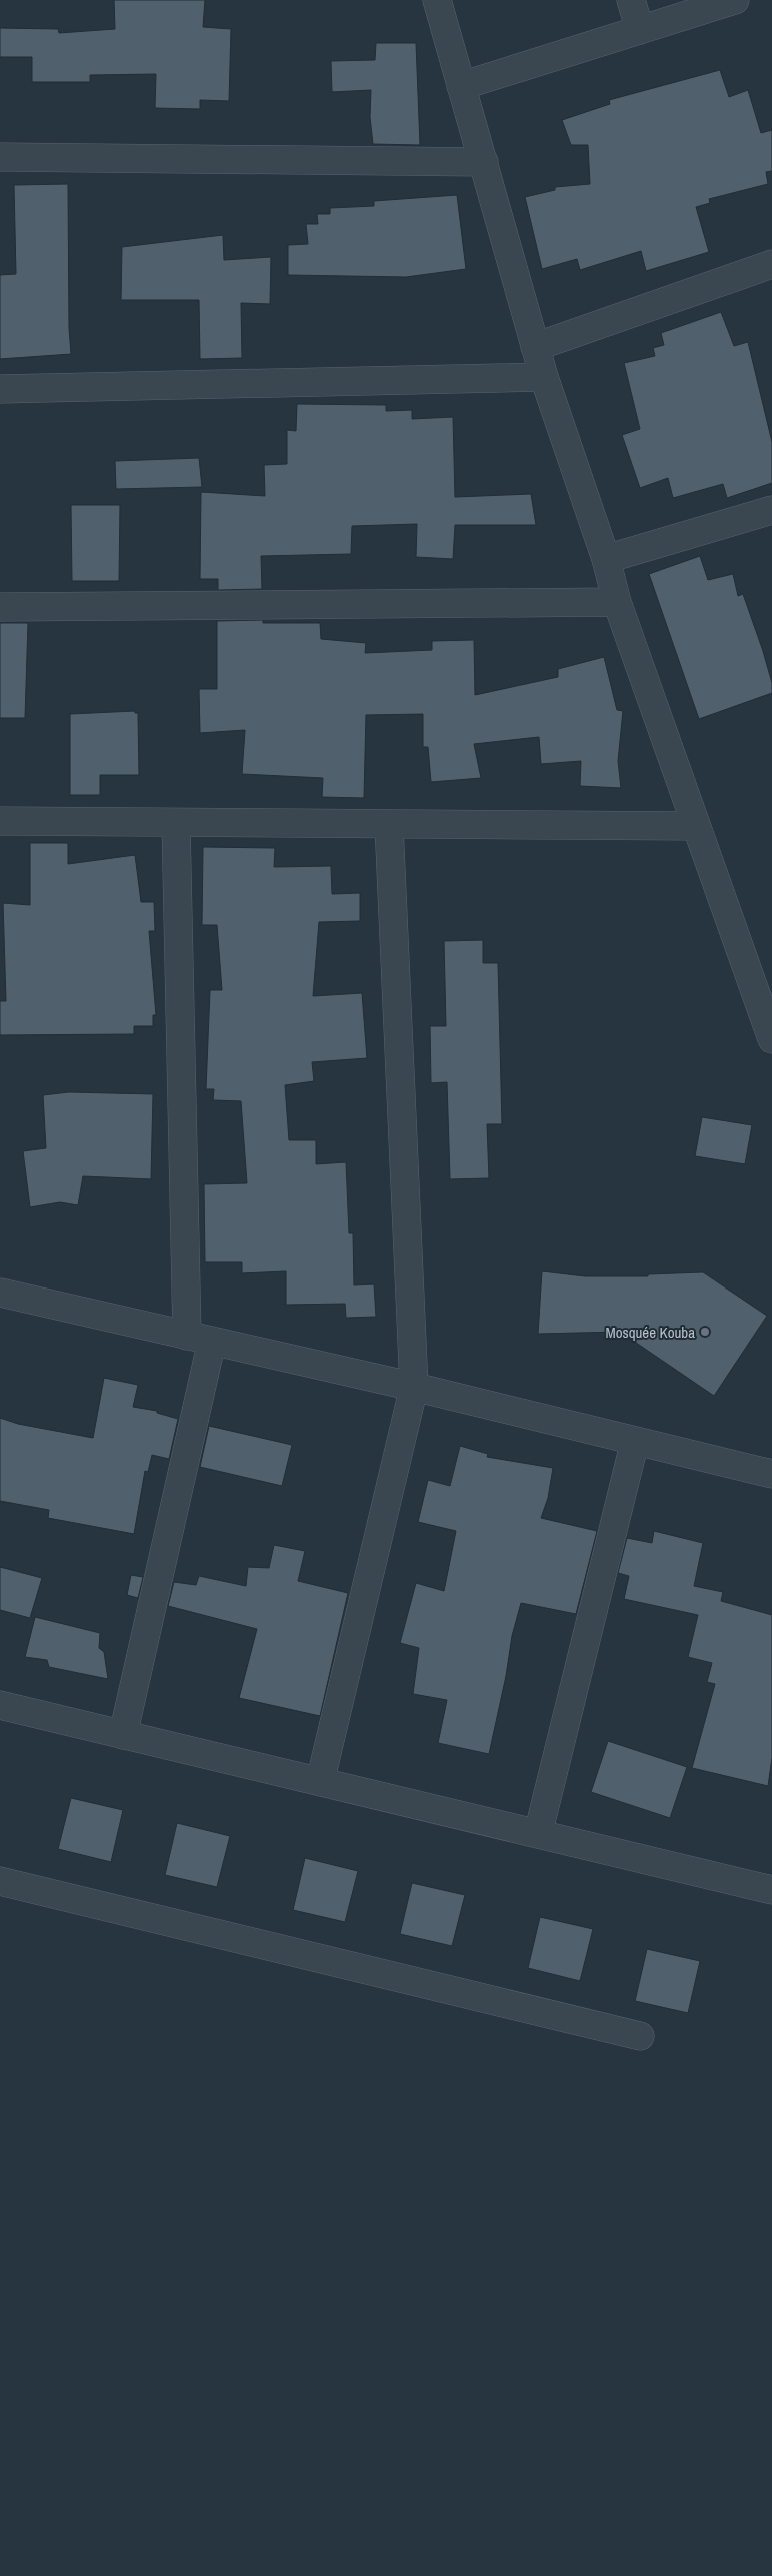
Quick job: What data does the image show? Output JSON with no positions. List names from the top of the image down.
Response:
{
  "places": ["Mosquée Kouba"]
}
